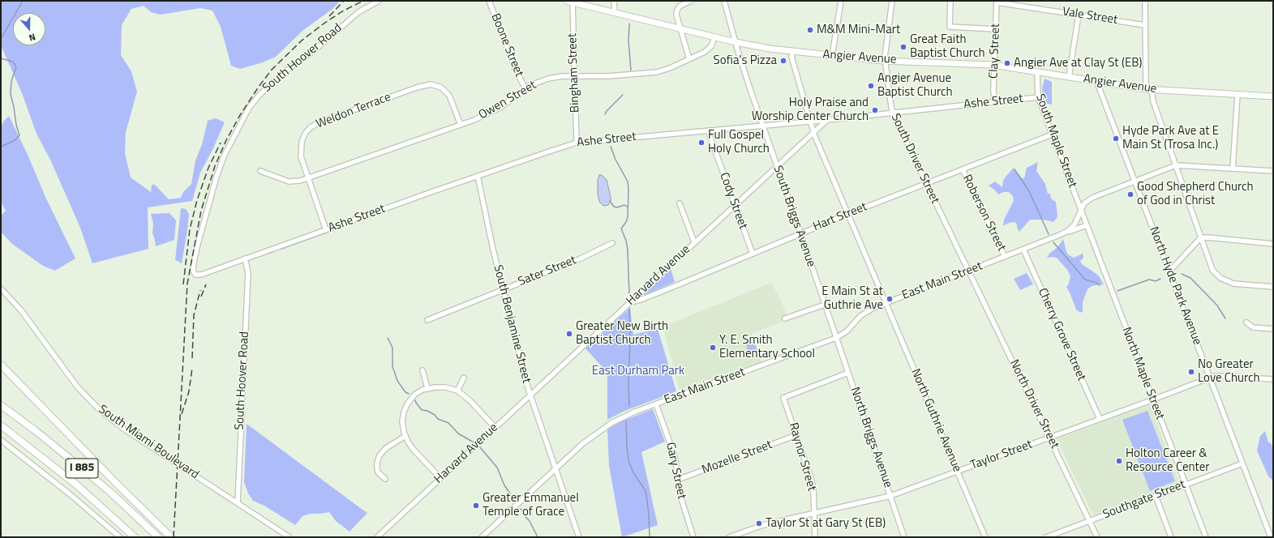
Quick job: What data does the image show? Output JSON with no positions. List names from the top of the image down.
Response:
{
  "streets": {
    "highway": ["I 885"],
    "main road": ["Angier Avenue"],
    "street": [
      "Vale Street",
      "Boone Street",
      "Clay Street",
      "South Hoover Road",
      "Bingham Street",
      "Owen Street",
      "Ashe Street",
      "Weldon Terrace",
      "South Maple Street",
      "South Driver Street",
      "Cody Street",
      "Roberson Street",
      "South Briggs Avenue",
      "Hart Street",
      "Sater Street",
      "Harvard Avenue",
      "East Main Street",
      "North Hyde Park Avenue",
      "South Benjamine Street",
      "Cherry Grove Street",
      "North Maple Street",
      "North Driver Street",
      "North Guthrie Avenue",
      "North Briggs Avenue",
      "South Miami Boulevard",
      "Taylor Street",
      "Raynor Street",
      "Mozelle Street",
      "Gary Street",
      "Southgate Street"
    ]
  },
  "crossings": [
    ["Vale Street", "Clay Street"],
    ["Boone Street", "Owen Street"],
    ["Clay Street", "Angier Avenue"],
    ["Clay Street", "Ashe Street"],
    ["Angier Avenue", "Bingham Street"],
    ["Angier Avenue", "Owen Street"],
    ["Angier Avenue", "South Maple Street"],
    ["Angier Avenue", "South Driver Street"],
    ["Angier Avenue", "South Briggs Avenue"],
    ["Angier Avenue", "North Hyde Park Avenue"],
    ["Angier Avenue", "North Guthrie Avenue"],
    ["South Hoover Road", "Ashe Street"],
    ["South Hoover Road", "South Miami Boulevard"],
    ["Bingham Street", "Owen Street"],
    ["Bingham Street", "Ashe Street"],
    ["Owen Street", "Weldon Terrace"],
    ["Ashe Street", "Weldon Terrace"],
    ["Ashe Street", "South Maple Street"],
    ["Ashe Street", "South Driver Street"],
    ["Ashe Street", "Cody Street"],
    ["Ashe Street", "South Briggs Avenue"],
    ["Ashe Street", "Harvard Avenue"],
    ["Ashe Street", "South Benjamine Street"],
    ["Ashe Street", "North Guthrie Avenue"],
    ["South Maple Street", "Hart Street"],
    ["South Maple Street", "East Main Street"],
    ["South Maple Street", "North Maple Street"],
    ["South Driver Street", "Hart Street"],
    ["South Driver Street", "East Main Street"],
    ["South Driver Street", "North Driver Street"],
    ["Cody Street", "Hart Street"],
    ["Cody Street", "Harvard Avenue"],
    ["Roberson Street", "Hart Street"],
    ["Roberson Street", "East Main Street"],
    ["South Briggs Avenue", "Hart Street"],
    ["South Briggs Avenue", "Harvard Avenue"],
    ["South Briggs Avenue", "East Main Street"],
    ["South Briggs Avenue", "North Briggs Avenue"],
    ["Hart Street", "Harvard Avenue"],
    ["Hart Street", "North Guthrie Avenue"],
    ["Sater Street", "South Benjamine Street"],
    ["Harvard Avenue", "South Benjamine Street"],
    ["Harvard Avenue", "North Guthrie Avenue"],
    ["East Main Street", "North Hyde Park Avenue"],
    ["East Main Street", "South Benjamine Street"],
    ["East Main Street", "Cherry Grove Street"],
    ["East Main Street", "North Maple Street"],
    ["East Main Street", "North Driver Street"],
    ["East Main Street", "North Guthrie Avenue"],
    ["East Main Street", "North Briggs Avenue"],
    ["East Main Street", "Gary Street"],
    ["North Hyde Park Avenue", "Taylor Street"],
    ["North Hyde Park Avenue", "Southgate Street"],
    ["Cherry Grove Street", "Taylor Street"],
    ["North Maple Street", "Taylor Street"],
    ["North Maple Street", "Southgate Street"],
    ["North Driver Street", "Taylor Street"],
    ["North Driver Street", "Southgate Street"],
    ["North Guthrie Avenue", "Taylor Street"],
    ["North Briggs Avenue", "Taylor Street"],
    ["North Briggs Avenue", "Raynor Street"],
    ["Taylor Street", "Raynor Street"],
    ["Raynor Street", "Mozelle Street"],
    ["Mozelle Street", "Gary Street"]
  ],
  "parks": ["East Durham Park"],
  "places": [
    "M&M Mini-Mart",
    "Great Faith Baptist Church",
    "Sofia's Pizza",
    "Angier Ave at Clay St (EB)",
    "Angier Avenue Baptist Church",
    "Holy Praise and Worship Center Church",
    "Hyde Park Ave at E Main St (Trosa Inc.)",
    "Full Gospel Holy Church",
    "Good Shepherd Church of God in Christ",
    "E Main St at Guthrie Ave",
    "Greater New Birth Baptist Church",
    "Y. E. Smith Elementary School",
    "No Greater Love Church",
    "Holton Career & Resource Center",
    "Greater Emmanuel Temple of Grace",
    "Taylor St at Gary St (EB)"
  ],
  "north": "bottom"
}
